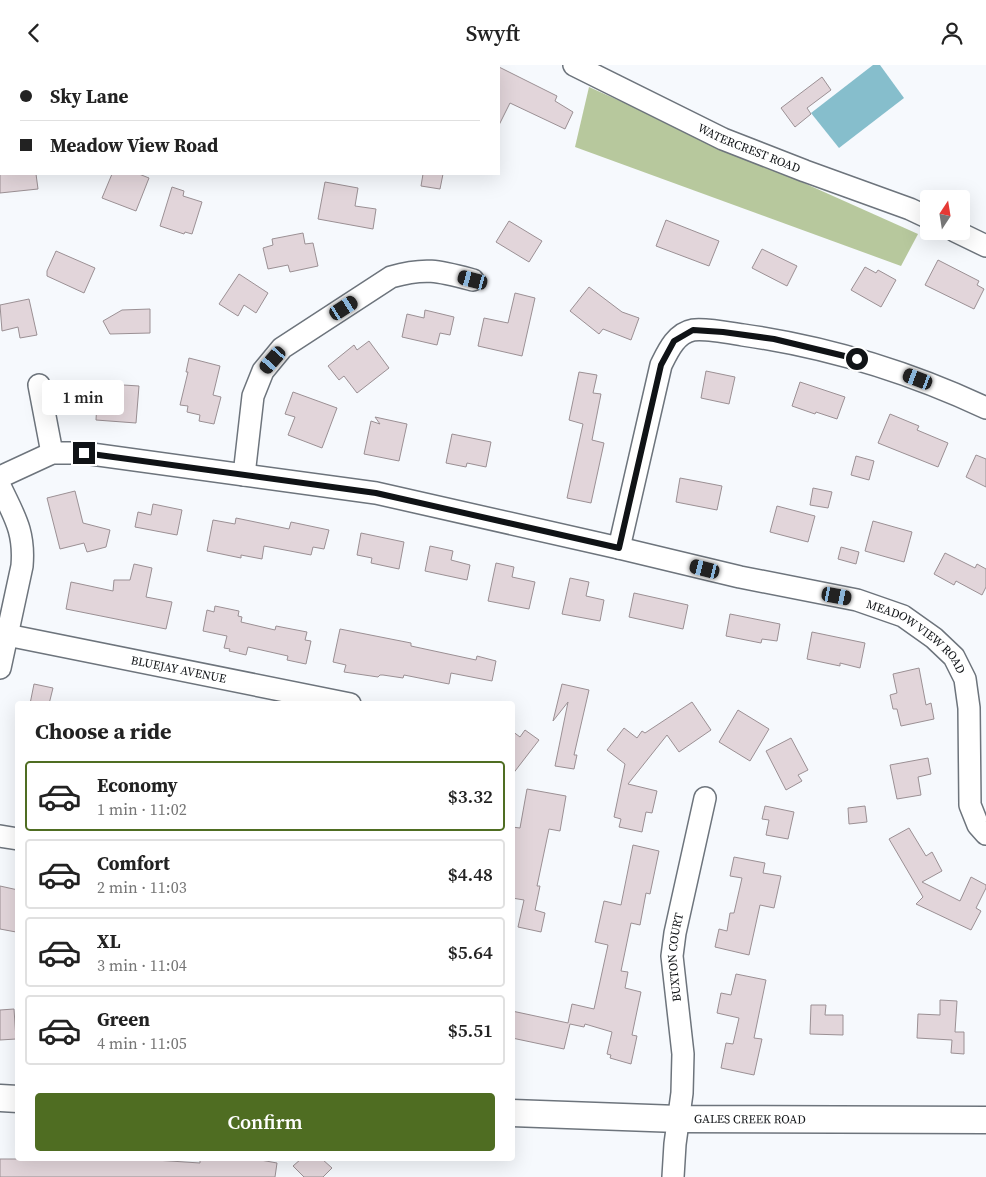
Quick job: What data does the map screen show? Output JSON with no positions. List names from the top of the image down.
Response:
{
  "streets": {
    "main road": ["GALES CREEK ROAD"],
    "street": [
      "WATERCREST ROAD",
      "MEADOW VIEW ROAD",
      "BLUEJAY AVENUE",
      "BUXTON COURT"
    ]
  },
  "crossings": [
    ["BUXTON COURT", "GALES CREEK ROAD"]
  ],
  "north": "top",
  "page": {
    "header": "Swyft",
    "banner": ["Sky Lane", "Meadow View Road"],
    "bubble": "1 min",
    "heading": "Choose a ride",
    "list": [
      {
        "name": "Economy",
        "note": "1 min · 11:02",
        "value": "$3.32"
      },
      {
        "name": "Comfort",
        "note": "2 min · 11:03",
        "value": "$4.48"
      },
      {
        "name": "XL",
        "note": "3 min · 11:04",
        "value": "$5.64"
      },
      {
        "name": "Green",
        "note": "4 min · 11:05",
        "value": "$5.51"
      }
    ],
    "buttons": "Confirm"
  }
}
